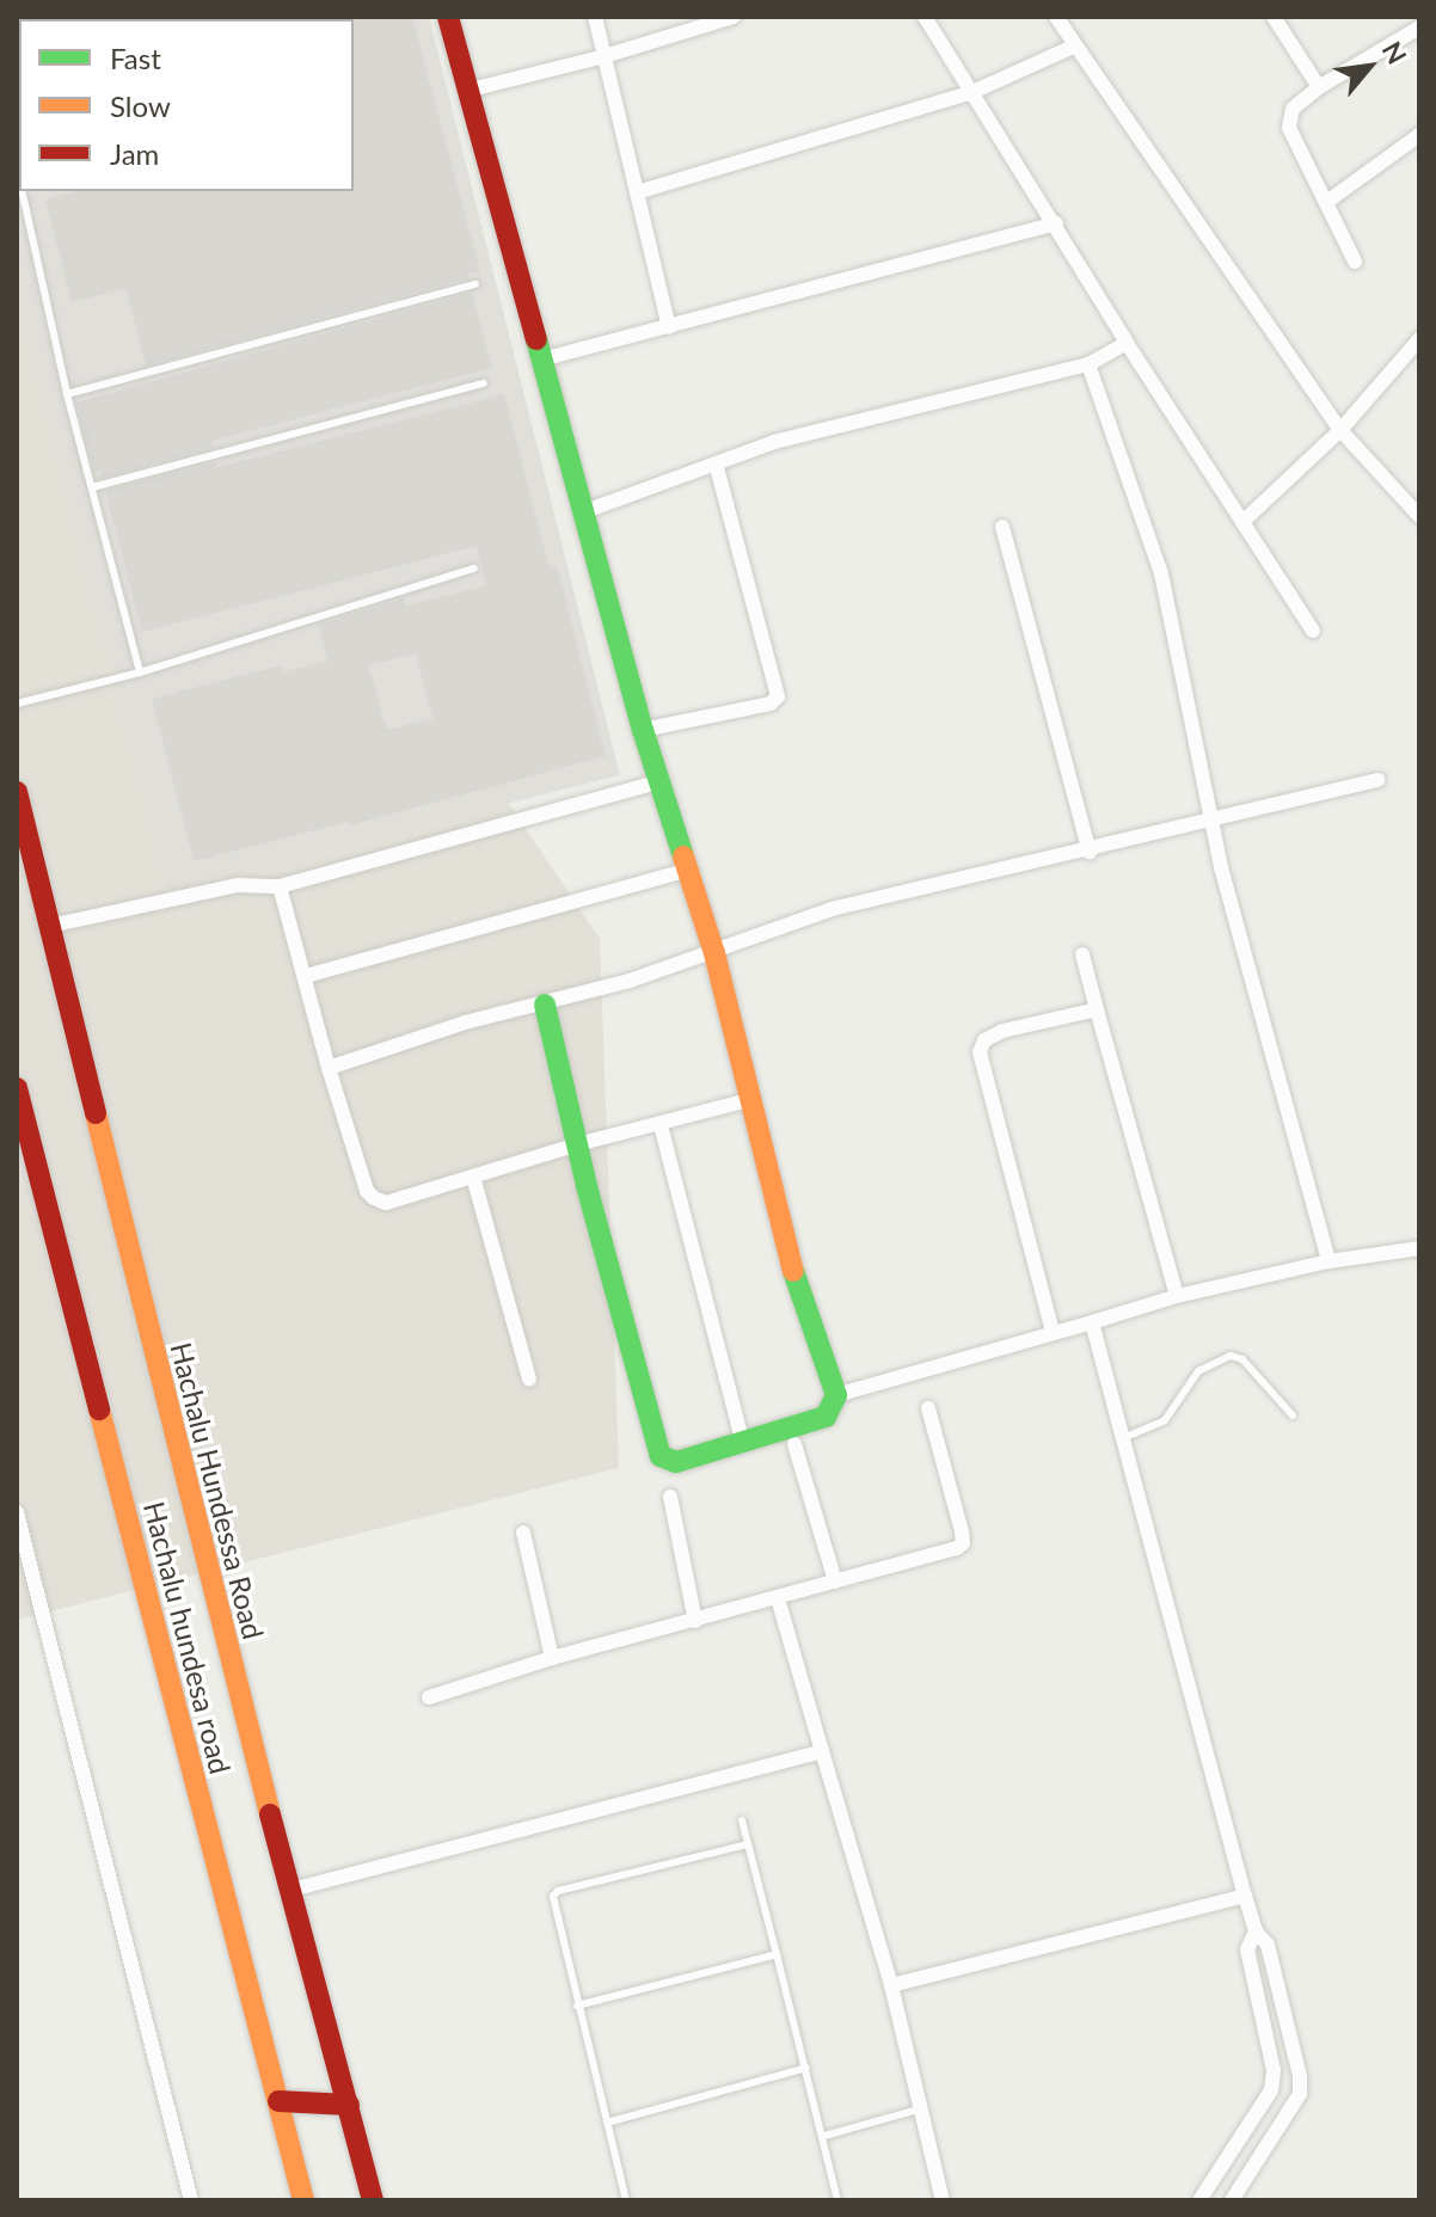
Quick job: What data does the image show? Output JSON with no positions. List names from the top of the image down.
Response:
{
  "streets": {
    "main road": ["Hachalu Hundessa Road", "Hachalu hundesa road"]
  },
  "legend": ["Fast", "Slow", "Jam"],
  "north": "top right"
}
